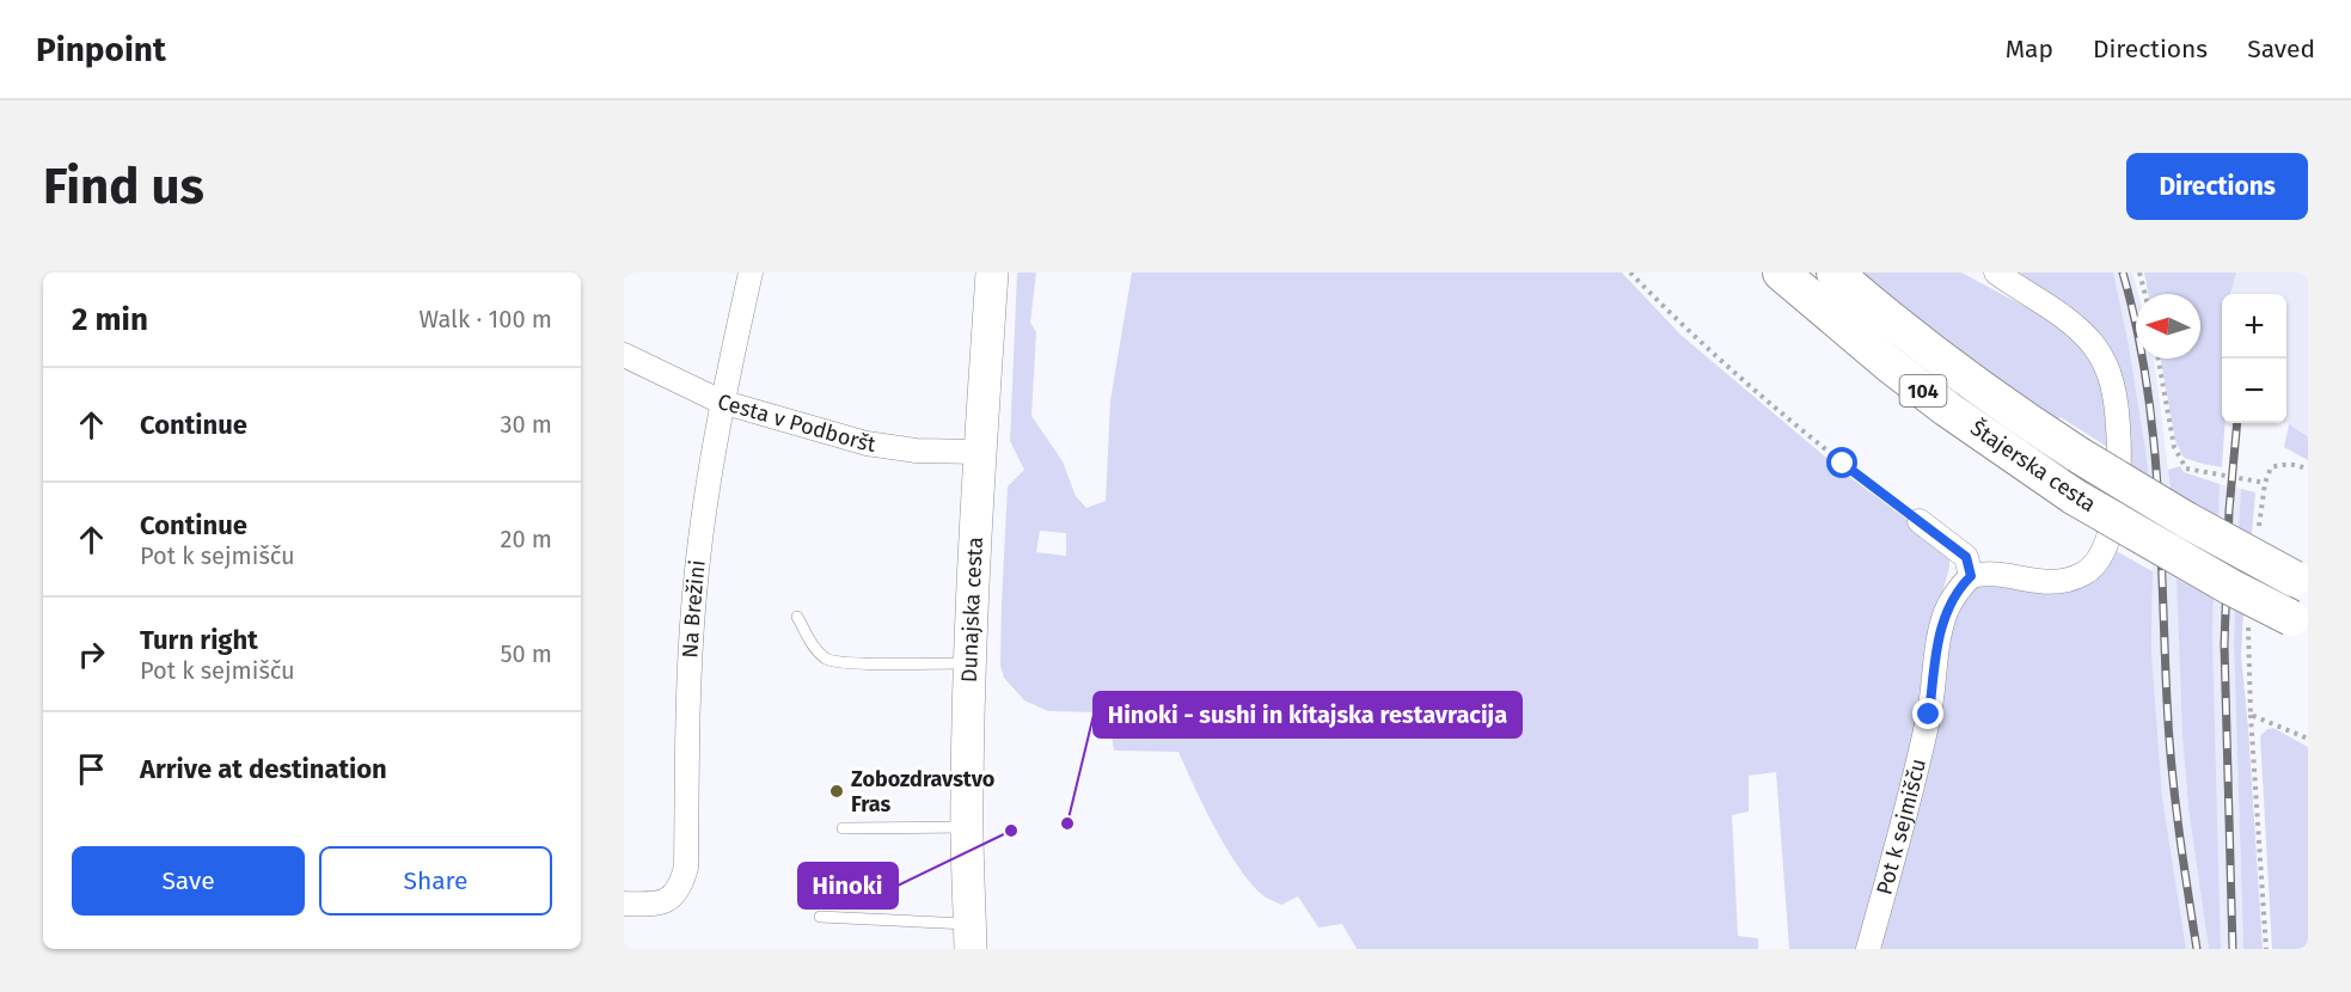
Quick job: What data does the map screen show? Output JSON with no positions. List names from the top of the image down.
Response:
{
  "streets": {
    "main road": ["104", "Štajerska cesta", "Dunajska cesta"],
    "street": ["Cesta v Podboršt", "Na Brežini", "Pot k sejmišču"]
  },
  "crossings": [
    ["Cesta v Podboršt", "Na Brežini"],
    ["Cesta v Podboršt", "Dunajska cesta"]
  ],
  "places": ["Zobozdravstvo Fras", "Hinoki - sushi in kitajska restavracija", "Hinoki"],
  "north": "left",
  "page": {
    "header": "Pinpoint",
    "nav": ["Map", "Directions", "Saved"],
    "buttons": [
      "Directions",
      ["Save", "Share"]
    ],
    "title": "Find us",
    "heading": ["2 min", "Walk · 100 m"],
    "map_buttons": ["+", "−"],
    "list": [
      ["Continue", "30 m"],
      ["Continue", "Pot k sejmišču", "20 m"],
      ["Turn right", "Pot k sejmišču", "50 m"],
      "Arrive at destination"
    ]
  }
}
